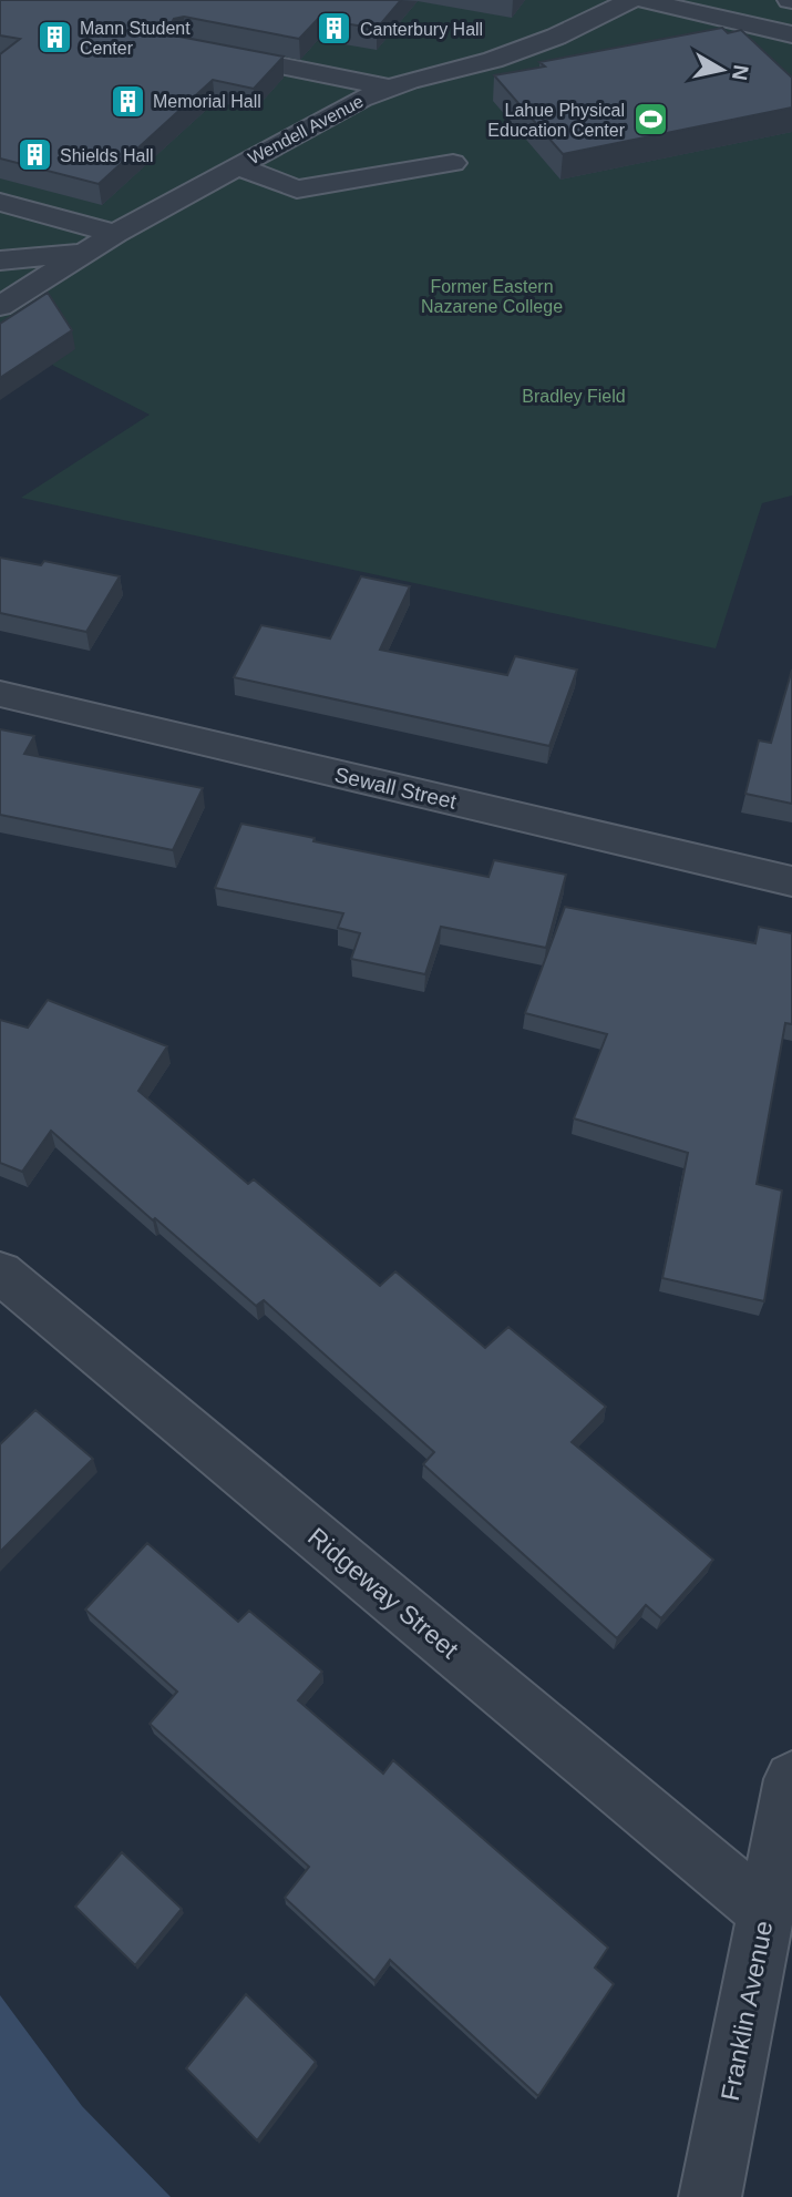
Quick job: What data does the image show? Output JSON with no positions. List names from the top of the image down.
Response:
{
  "streets": {
    "street": [
      "Wendell Avenue",
      "Sewall Street",
      "Ridgeway Street",
      "Franklin Avenue"
    ]
  },
  "crossings": [
    ["Ridgeway Street", "Franklin Avenue"]
  ],
  "parks": ["Former Eastern Nazarene College", "Bradley Field"],
  "places": {
    "building": [
      "Canterbury Hall",
      "Mann Student Center",
      "Memorial Hall",
      "Shields Hall"
    ],
    "sports": ["Lahue Physical Education Center"]
  },
  "north": "right"
}
